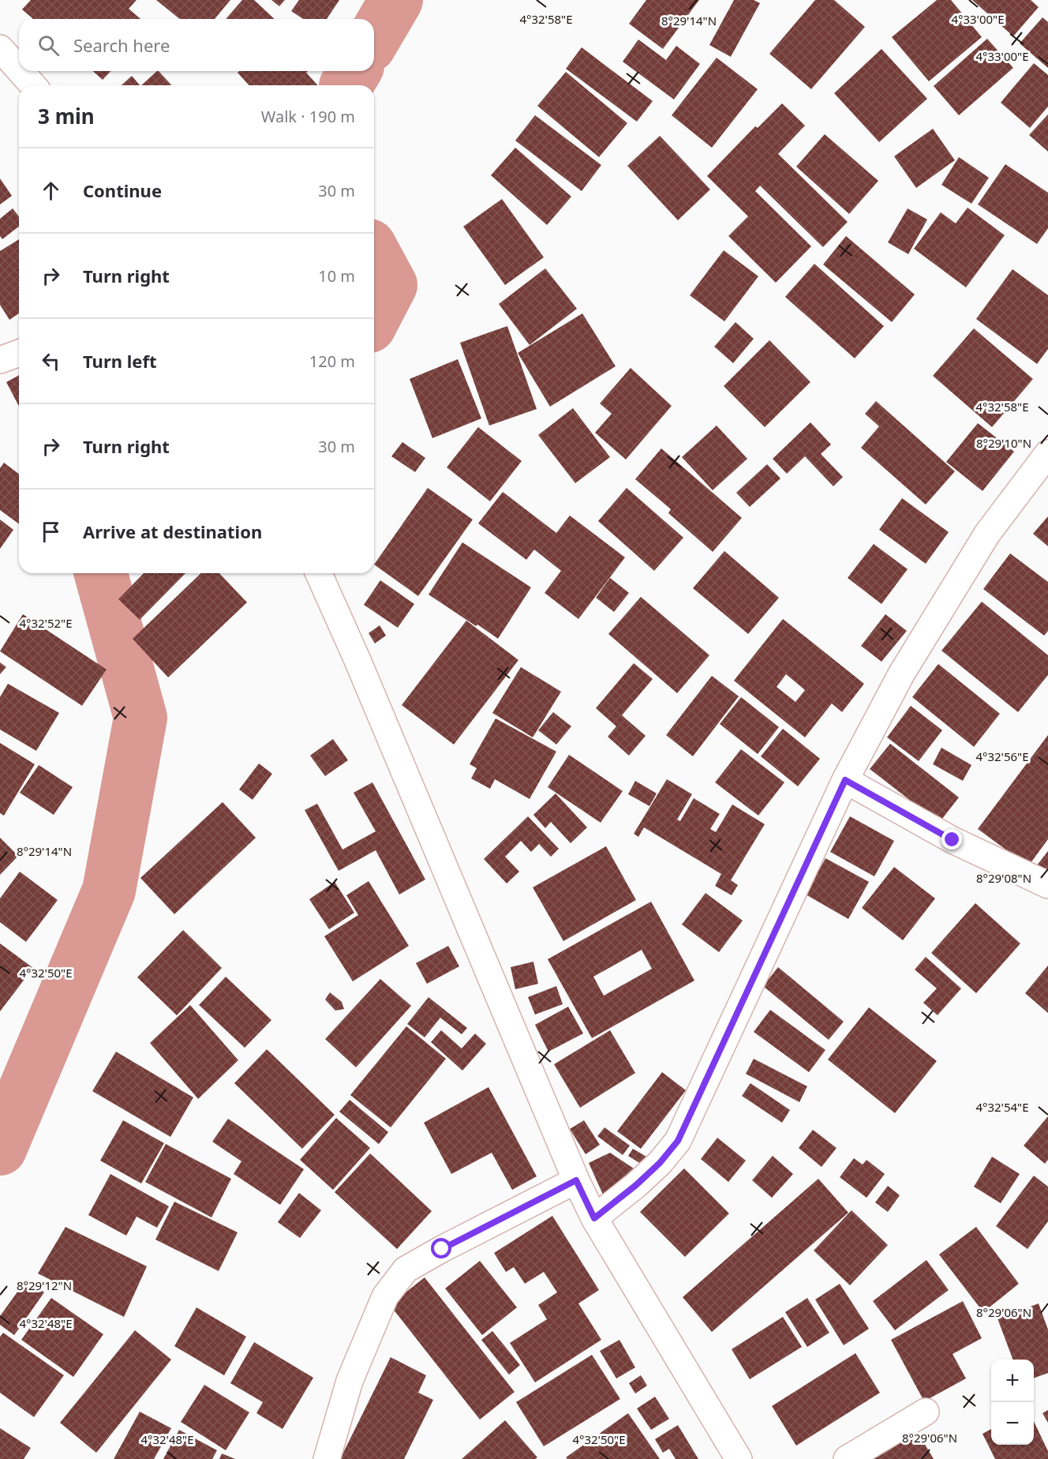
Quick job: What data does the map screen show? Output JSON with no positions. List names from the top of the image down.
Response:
{
  "page": {
    "search": "Search here",
    "heading": ["3 min", "Walk · 190 m"],
    "list": [
      ["Continue", "30 m"],
      ["Turn right", "10 m"],
      ["Turn left", "120 m"],
      ["Turn right", "30 m"],
      "Arrive at destination"
    ],
    "map_buttons": ["+", "−"]
  },
  "coordinates": [
    "4°33'00\"E",
    "4°32'58\"E",
    "8°29'14\"N",
    "8°29'10\"N",
    "4°32'52\"E",
    "4°32'56\"E",
    "8°29'08\"N",
    "4°32'50\"E",
    "4°32'54\"E",
    "8°29'12\"N",
    "8°29'06\"N",
    "4°32'48\"E"
  ]
}
